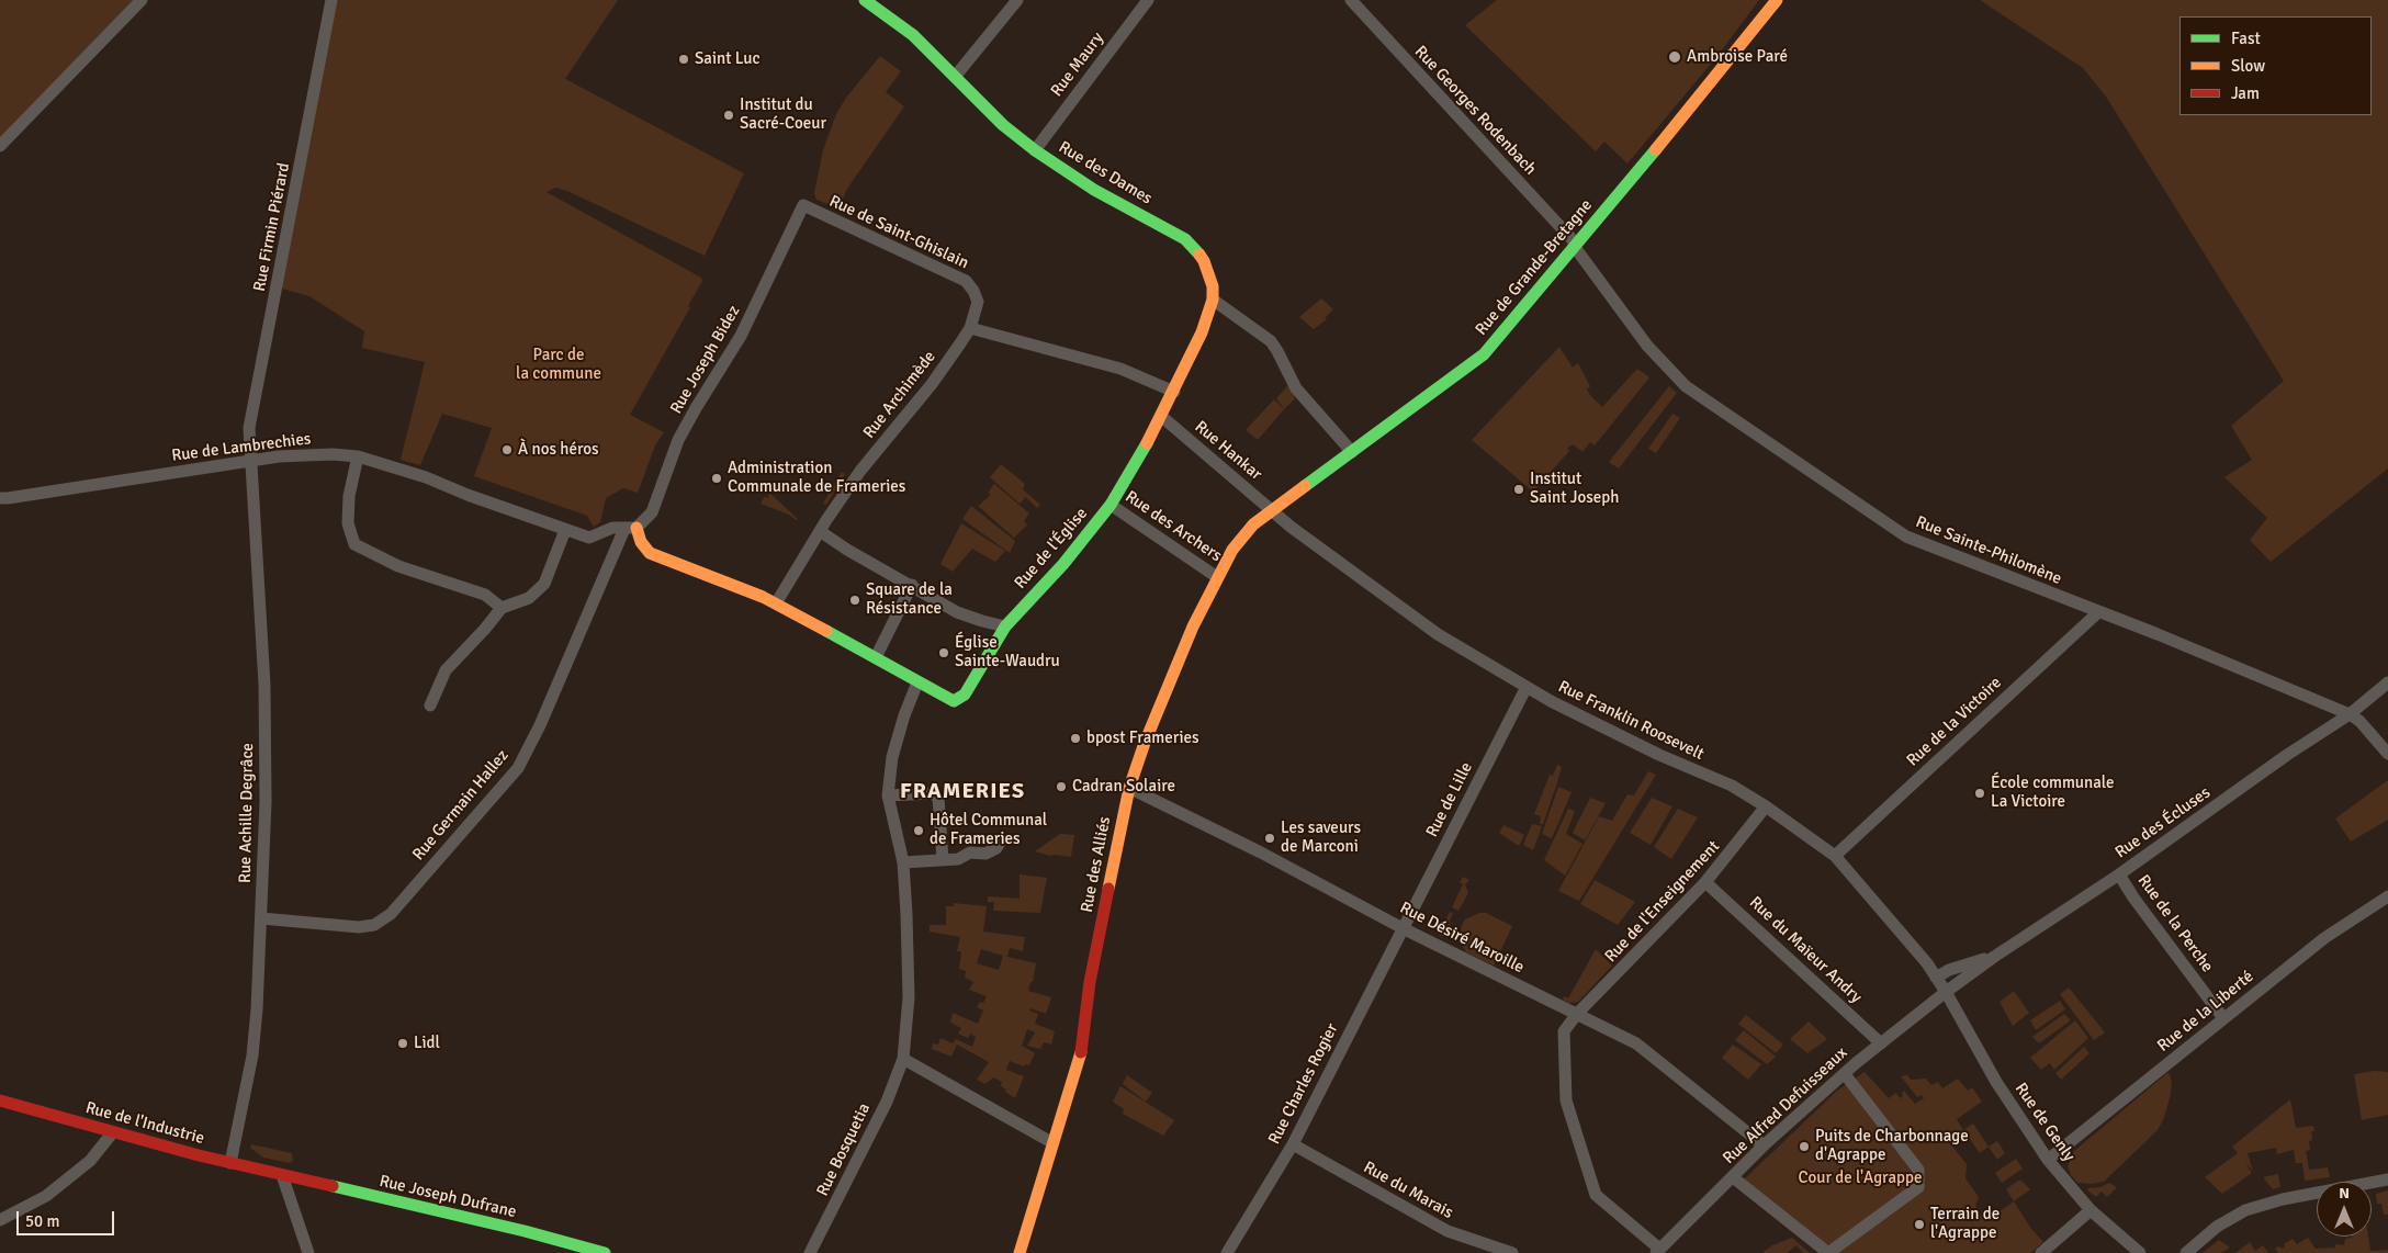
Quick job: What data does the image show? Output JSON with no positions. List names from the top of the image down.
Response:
{
  "streets": {
    "main road": [
      "Rue des Dames",
      "Rue de Grande-Bretagne",
      "Rue de l'Église",
      "Rue des Alliés",
      "Rue de l'Industrie",
      "Rue Joseph Dufrane"
    ],
    "street": [
      "Rue Maury",
      "Rue Georges Rodenbach",
      "Rue Firmin Piérard",
      "Rue de Saint-Ghislain",
      "Rue Joseph Bidez",
      "Rue Archimède",
      "Rue de Lambrechies",
      "Rue Hankar",
      "Rue des Archers",
      "Rue Sainte-Philomène",
      "Rue Franklin Roosevelt",
      "Rue de la Victoire",
      "Rue de Lille",
      "Rue Germain Hallez",
      "Rue Achille Degrâce",
      "Rue des Écluses",
      "Rue de l'Enseignement",
      "Rue de la Perche",
      "Rue Désiré Maroille",
      "Rue du Maïeur Andry",
      "Rue de la Liberté",
      "Rue Charles Rogier",
      "Rue Alfred Defuisseaux",
      "Rue de Genly",
      "Rue Bosquetia",
      "Rue du Marais"
    ]
  },
  "crossings": [
    ["Rue Maury", "Rue des Dames"],
    ["Rue Georges Rodenbach", "Rue de Grande-Bretagne"],
    ["Rue Georges Rodenbach", "Rue Sainte-Philomène"],
    ["Rue des Dames", "Rue Hankar"],
    ["Rue des Dames", "Rue de l'Église"],
    ["Rue Firmin Piérard", "Rue de Lambrechies"],
    ["Rue Firmin Piérard", "Rue Achille Degrâce"],
    ["Rue de Saint-Ghislain", "Rue Joseph Bidez"],
    ["Rue de Saint-Ghislain", "Rue Archimède"],
    ["Rue de Grande-Bretagne", "Rue Hankar"],
    ["Rue de Grande-Bretagne", "Rue Sainte-Philomène"],
    ["Rue de Grande-Bretagne", "Rue Franklin Roosevelt"],
    ["Rue de Grande-Bretagne", "Rue des Alliés"],
    ["Rue Joseph Bidez", "Rue de Lambrechies"],
    ["Rue Joseph Bidez", "Rue Germain Hallez"],
    ["Rue de Lambrechies", "Rue Germain Hallez"],
    ["Rue de Lambrechies", "Rue Achille Degrâce"],
    ["Rue Hankar", "Rue de l'Église"],
    ["Rue Hankar", "Rue Franklin Roosevelt"],
    ["Rue Hankar", "Rue des Alliés"],
    ["Rue des Archers", "Rue de l'Église"],
    ["Rue des Archers", "Rue des Alliés"],
    ["Rue de l'Église", "Rue Bosquetia"],
    ["Rue Sainte-Philomène", "Rue de la Victoire"],
    ["Rue Sainte-Philomène", "Rue des Écluses"],
    ["Rue Franklin Roosevelt", "Rue de la Victoire"],
    ["Rue Franklin Roosevelt", "Rue de Lille"],
    ["Rue Franklin Roosevelt", "Rue des Alliés"],
    ["Rue Franklin Roosevelt", "Rue de l'Enseignement"],
    ["Rue Franklin Roosevelt", "Rue Alfred Defuisseaux"],
    ["Rue Franklin Roosevelt", "Rue de Genly"],
    ["Rue de Lille", "Rue Désiré Maroille"],
    ["Rue de Lille", "Rue Charles Rogier"],
    ["Rue Germain Hallez", "Rue Achille Degrâce"],
    ["Rue Achille Degrâce", "Rue de l'Industrie"],
    ["Rue des Écluses", "Rue de la Perche"],
    ["Rue des Écluses", "Rue Alfred Defuisseaux"],
    ["Rue des Alliés", "Rue Désiré Maroille"],
    ["Rue de l'Enseignement", "Rue Désiré Maroille"],
    ["Rue de l'Enseignement", "Rue du Maïeur Andry"],
    ["Rue de l'Enseignement", "Rue Alfred Defuisseaux"],
    ["Rue de la Perche", "Rue de la Liberté"],
    ["Rue Désiré Maroille", "Rue Charles Rogier"],
    ["Rue Désiré Maroille", "Rue Alfred Defuisseaux"],
    ["Rue du Maïeur Andry", "Rue Alfred Defuisseaux"],
    ["Rue de la Liberté", "Rue de Genly"],
    ["Rue Charles Rogier", "Rue du Marais"],
    ["Rue Alfred Defuisseaux", "Rue de Genly"],
    ["Rue de l'Industrie", "Rue Joseph Dufrane"]
  ],
  "districts": ["FRAMERIES"],
  "parks": ["Parc de la commune", "Cour de l'Agrappe"],
  "places": [
    "Ambroise Paré",
    "Saint Luc",
    "Institut du Sacré-Coeur",
    "À nos héros",
    "Administration Communale de Frameries",
    "Institut Saint Joseph",
    "Square de la Résistance",
    "Église Sainte-Waudru",
    "bpost Frameries",
    "Cadran Solaire",
    "École communale La Victoire",
    "Hôtel Communal de Frameries",
    "Les saveurs de Marconi",
    "Lidl",
    "Puits de Charbonnage d'Agrappe",
    "Terrain de l'Agrappe"
  ],
  "legend": ["Fast", "Slow", "Jam"],
  "scale_bar": "50 m",
  "north": "top"
}
